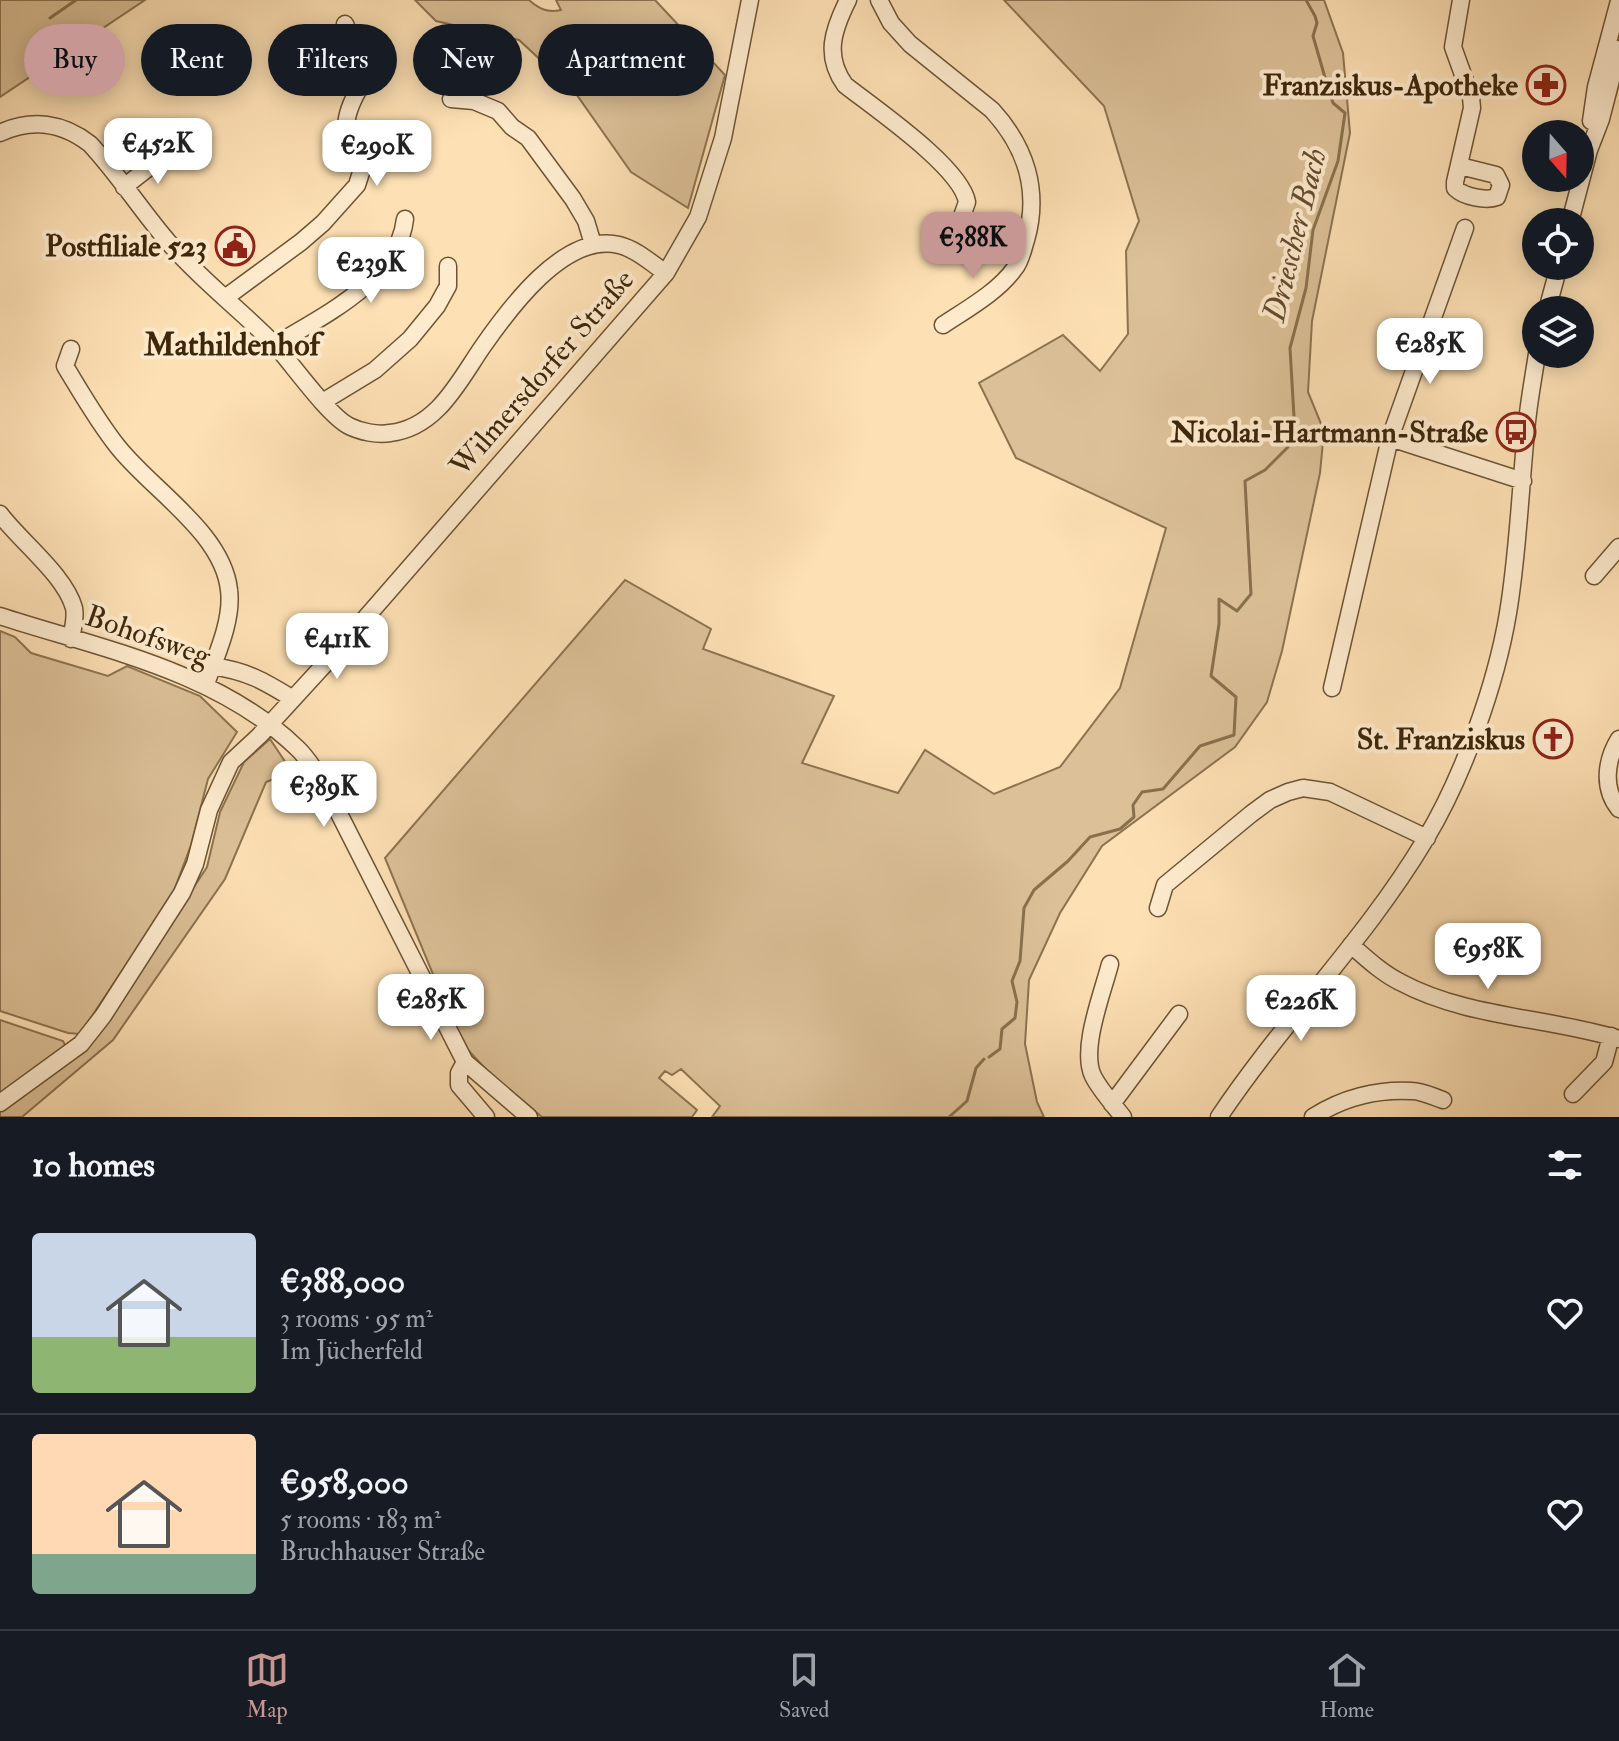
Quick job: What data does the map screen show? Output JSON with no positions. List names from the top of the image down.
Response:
{
  "streets": {
    "street": ["Wilmersdorfer Straße", "Bohofsweg"]
  },
  "crossings": [
    ["Wilmersdorfer Straße", "Bohofsweg"]
  ],
  "districts": ["Mathildenhof"],
  "water": ["Driescher Bach"],
  "places": {
    "pharmacy": ["Franziskus-Apotheke"],
    "public building": ["Postfiliale 523"],
    "bus stop": ["Nicolai-Hartmann-Straße"],
    "church": ["St. Franziskus"]
  },
  "north": "bottom",
  "page": {
    "chip": [
      "Buy",
      "Rent",
      "Filters",
      "New",
      "Apartment"
    ],
    "price": [
      "€452K",
      "€290K",
      "€388K",
      "€239K",
      "€285K",
      "€411K",
      "€389K",
      "€958K",
      "€285K",
      "€226K"
    ],
    "heading": "10 homes",
    "list": [
      {
        "name": "€388,000",
        "note": "3 rooms · 95 m² · Im Jücherfeld"
      },
      {
        "name": "€958,000",
        "note": "5 rooms · 183 m² · Bruchhauser Straße"
      }
    ],
    "tabs": ["Map", "Saved", "Home"]
  }
}
